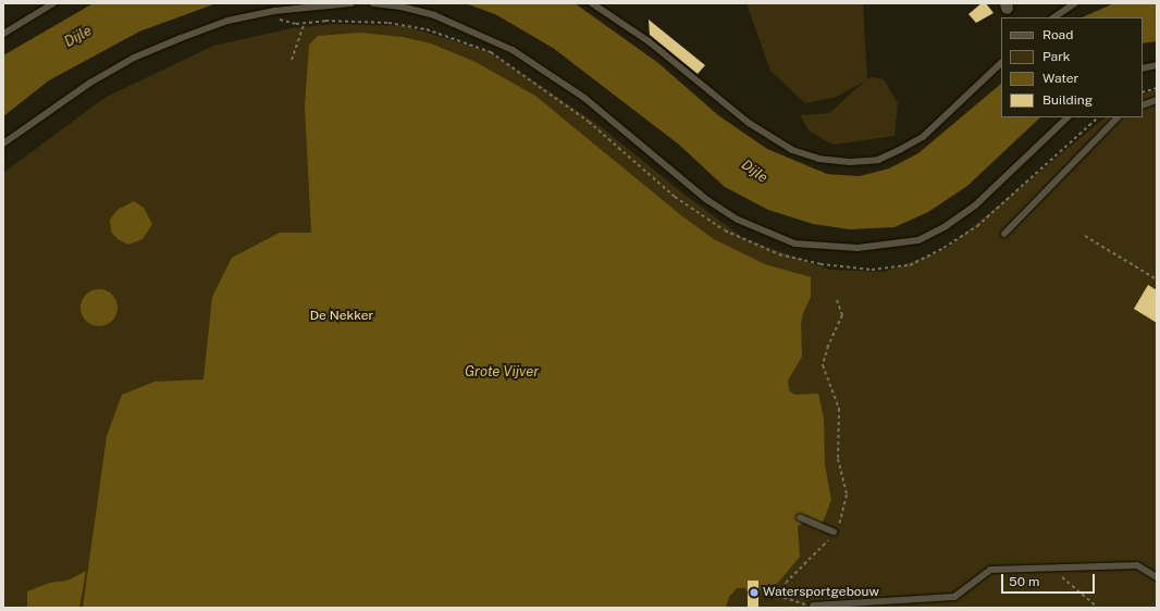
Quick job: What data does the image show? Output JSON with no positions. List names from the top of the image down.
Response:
{
  "water": ["Dijle", "Grote Vijver"],
  "parks": ["De Nekker"],
  "places": ["Watersportgebouw"],
  "legend": [
    "Road",
    "Park",
    "Water",
    "Building"
  ],
  "scale_bar": "50 m"
}
